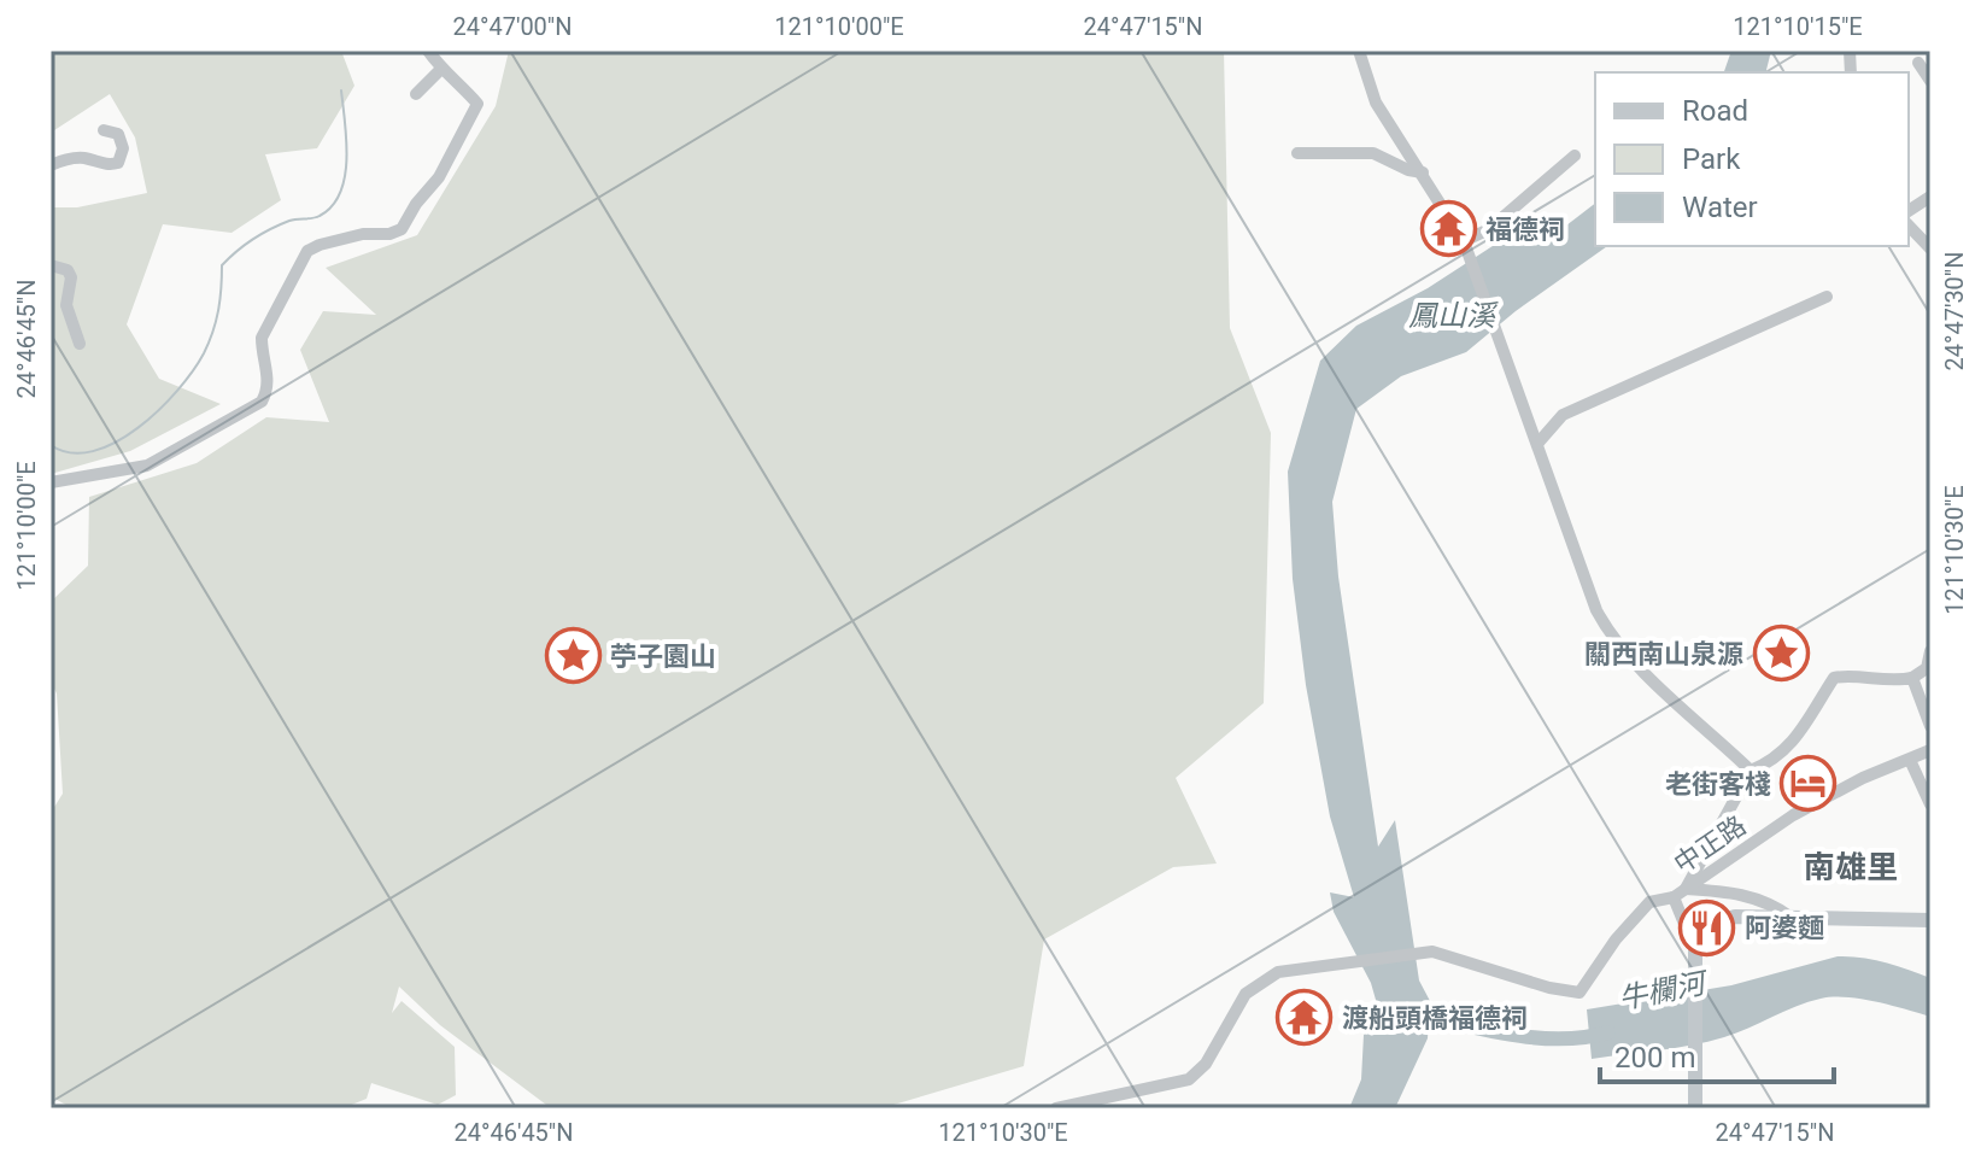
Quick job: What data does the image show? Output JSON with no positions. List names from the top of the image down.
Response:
{
  "streets": {
    "street": ["中正路"]
  },
  "districts": ["南雄里"],
  "water": ["鳳山溪", "牛欄河"],
  "places": {
    "temple": ["福德祠", "渡船頭橋福德祠"],
    "place": ["關西南山泉源", "苧子園山"],
    "hotel": ["老街客棧"],
    "restaurant": ["阿婆麵"]
  },
  "legend": ["Road", "Park", "Water"],
  "scale_bar": "200 m",
  "coordinates": [
    "24°47'00\"N",
    "121°10'00\"E",
    "24°47'15\"N",
    "121°10'15\"E",
    "24°47'30\"N",
    "24°46'45\"N",
    "121°10'30\"E"
  ]
}
